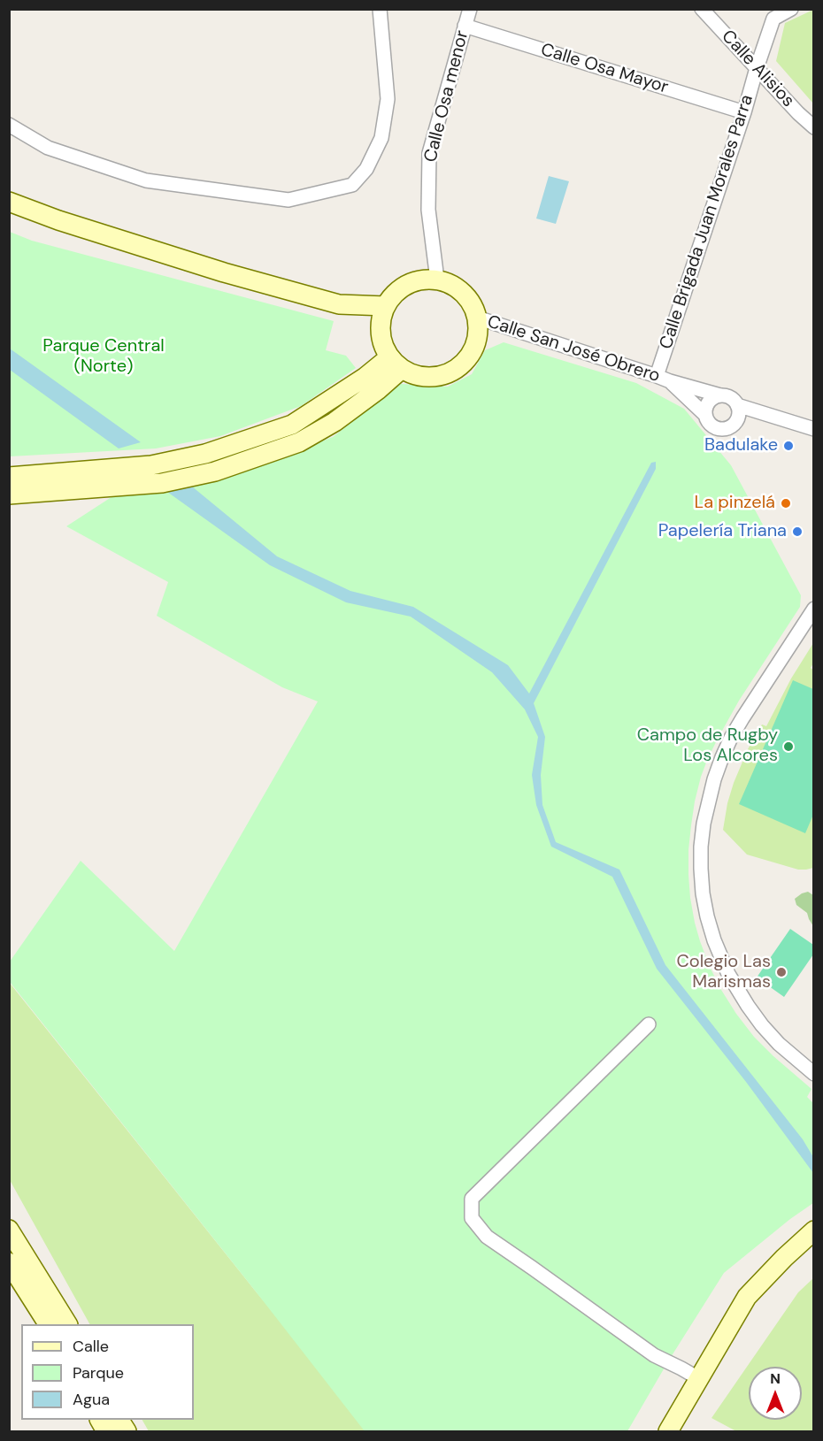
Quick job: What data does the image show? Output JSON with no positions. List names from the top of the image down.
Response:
{
  "streets": {
    "street": [
      "Calle Osa Mayor",
      "Calle Alisios",
      "Calle Osa menor",
      "Calle Brigada Juan Morales Parra",
      "Calle San José Obrero"
    ]
  },
  "crossings": [
    ["Calle Osa Mayor", "Calle Osa menor"],
    ["Calle Osa Mayor", "Calle Brigada Juan Morales Parra"],
    ["Calle Alisios", "Calle Brigada Juan Morales Parra"],
    ["Calle Osa menor", "Calle San José Obrero"],
    ["Calle Brigada Juan Morales Parra", "Calle San José Obrero"]
  ],
  "parks": ["Parque Central (Norte)"],
  "places": [
    "Badulake",
    "La pinzelá",
    "Papelería Triana",
    "Campo de Rugby Los Alcores",
    "Colegio Las Marismas"
  ],
  "legend": ["Calle", "Parque", "Agua"],
  "north": "top"
}
